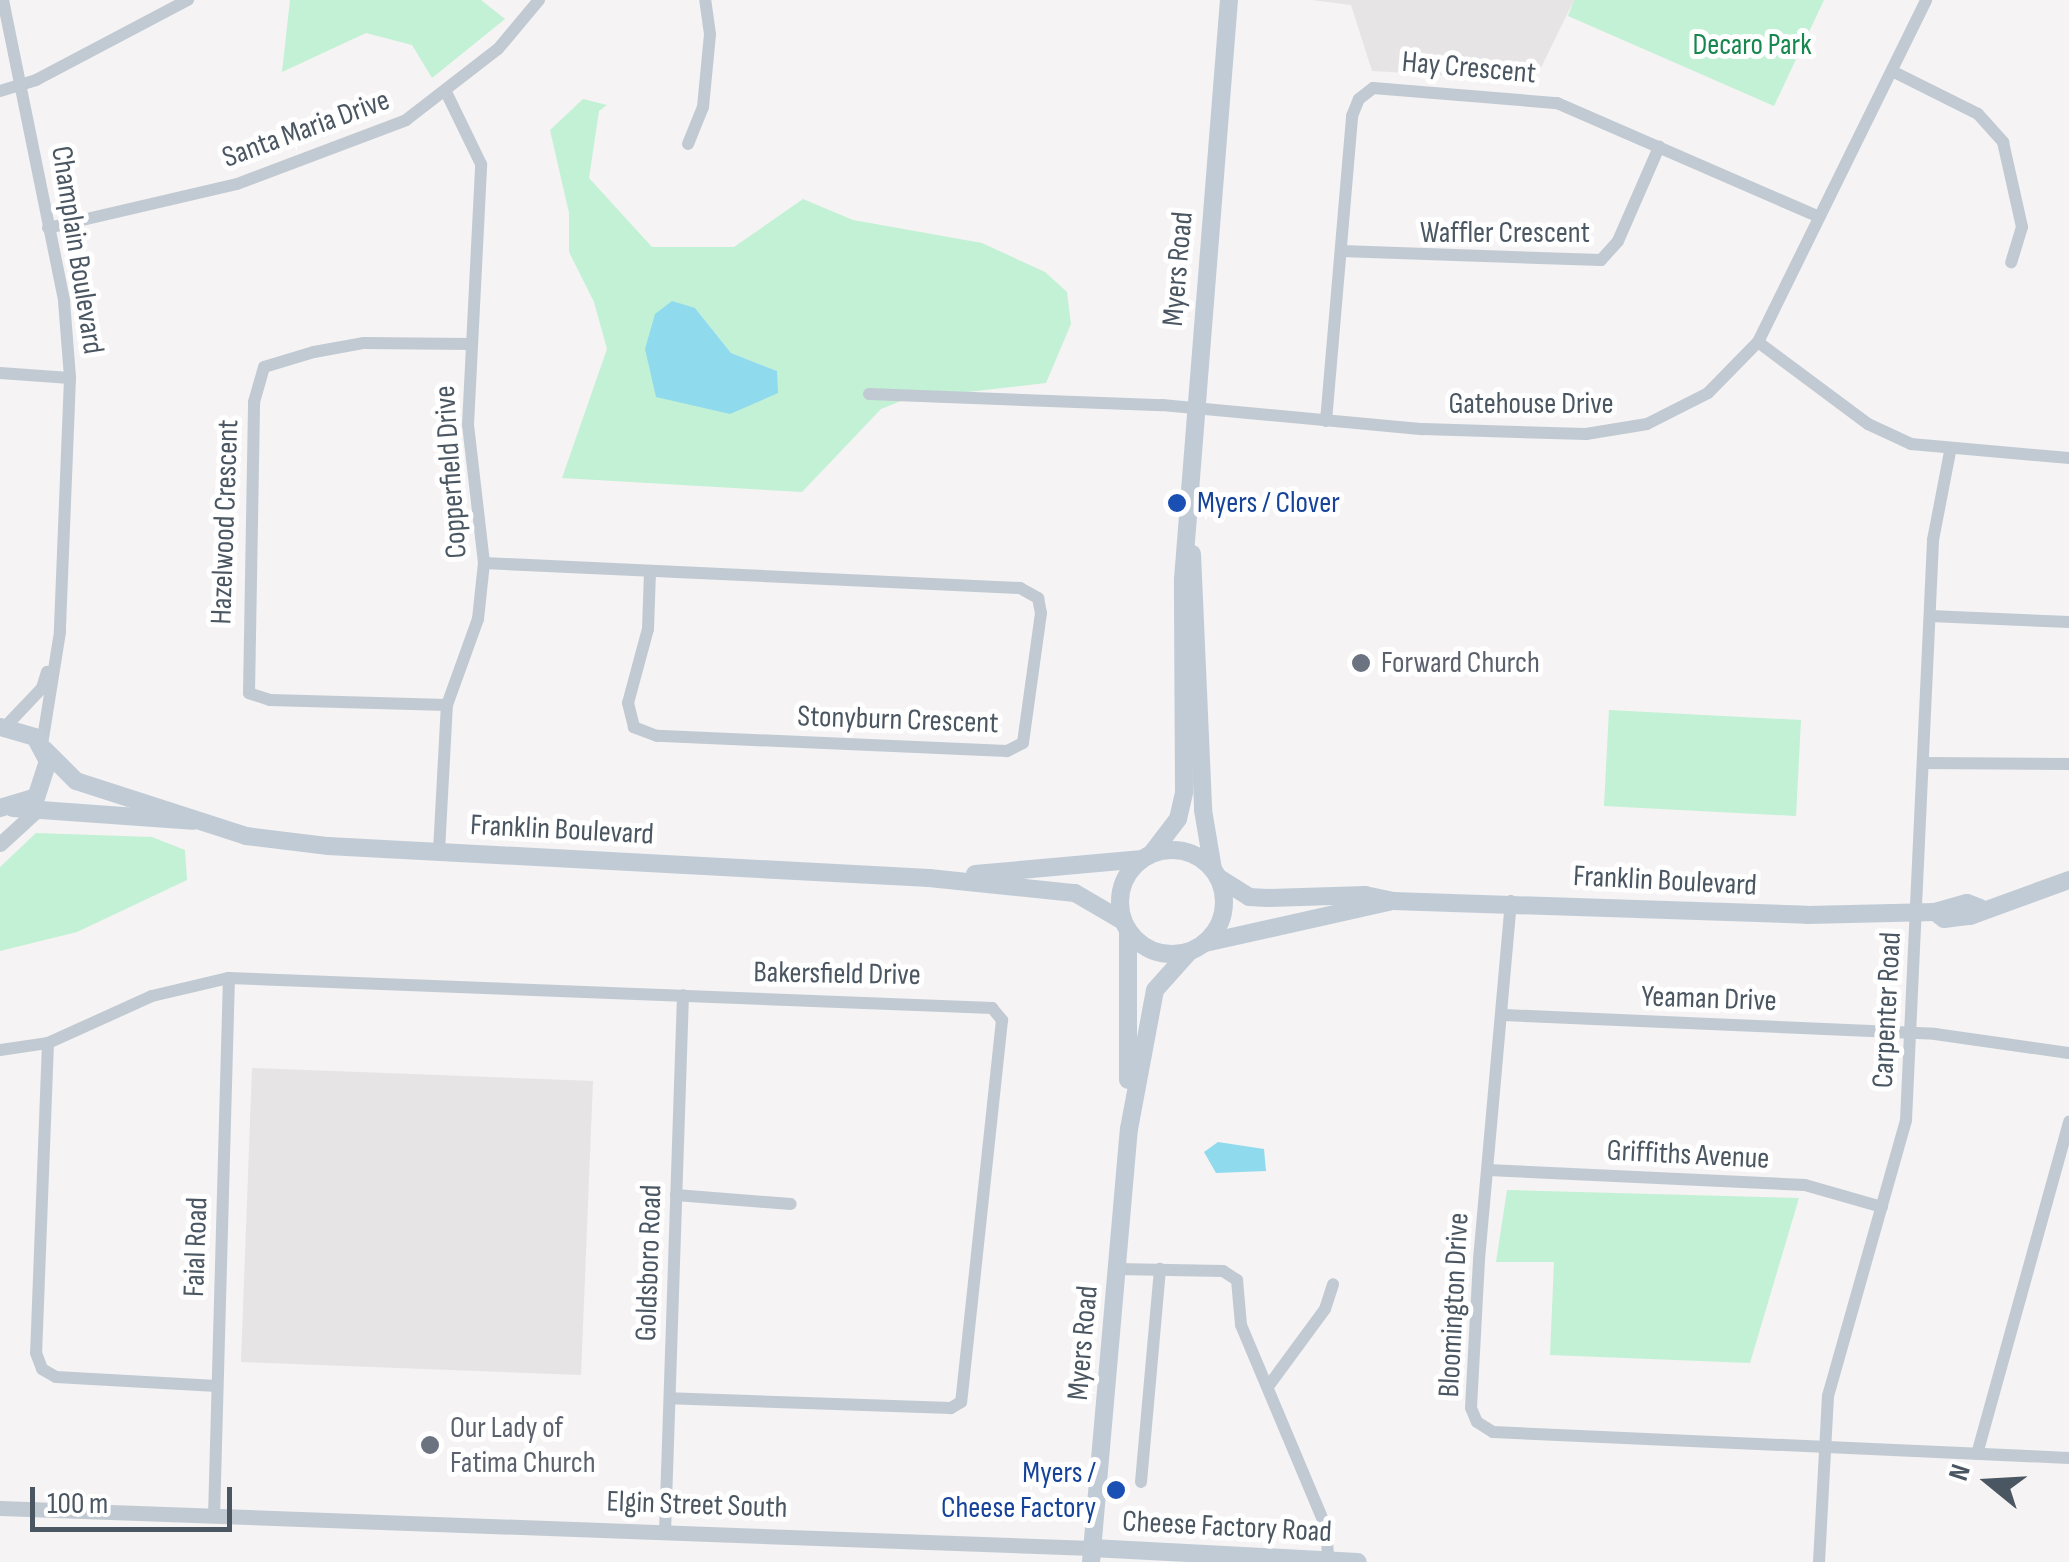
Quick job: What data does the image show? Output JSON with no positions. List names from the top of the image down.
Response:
{
  "streets": {
    "main road": ["Myers Road", "Franklin Boulevard", "Cheese Factory Road"],
    "street": [
      "Hay Crescent",
      "Santa Maria Drive",
      "Waffler Crescent",
      "Champlain Boulevard",
      "Gatehouse Drive",
      "Copperfield Drive",
      "Hazelwood Crescent",
      "Stonyburn Crescent",
      "Bakersfield Drive",
      "Yeaman Drive",
      "Carpenter Road",
      "Griffiths Avenue",
      "Faial Road",
      "Goldsboro Road",
      "Bloomington Drive",
      "Elgin Street South"
    ]
  },
  "crossings": [
    ["Hay Crescent", "Waffler Crescent"],
    ["Hay Crescent", "Gatehouse Drive"],
    ["Santa Maria Drive", "Champlain Boulevard"],
    ["Santa Maria Drive", "Copperfield Drive"],
    ["Champlain Boulevard", "Franklin Boulevard"],
    ["Myers Road", "Gatehouse Drive"],
    ["Myers Road", "Franklin Boulevard"],
    ["Myers Road", "Elgin Street South"],
    ["Myers Road", "Cheese Factory Road"],
    ["Copperfield Drive", "Hazelwood Crescent"],
    ["Copperfield Drive", "Stonyburn Crescent"],
    ["Copperfield Drive", "Franklin Boulevard"],
    ["Franklin Boulevard", "Carpenter Road"],
    ["Franklin Boulevard", "Bloomington Drive"],
    ["Bakersfield Drive", "Faial Road"],
    ["Bakersfield Drive", "Goldsboro Road"],
    ["Yeaman Drive", "Carpenter Road"],
    ["Yeaman Drive", "Bloomington Drive"],
    ["Carpenter Road", "Griffiths Avenue"],
    ["Carpenter Road", "Bloomington Drive"],
    ["Griffiths Avenue", "Bloomington Drive"],
    ["Faial Road", "Elgin Street South"],
    ["Goldsboro Road", "Elgin Street South"],
    ["Elgin Street South", "Cheese Factory Road"]
  ],
  "parks": ["Decaro Park"],
  "places": [
    "Myers / Clover",
    "Forward Church",
    "Our Lady of Fatima Church",
    "Myers / Cheese Factory"
  ],
  "scale_bar": "100 m",
  "north": "left"
}
